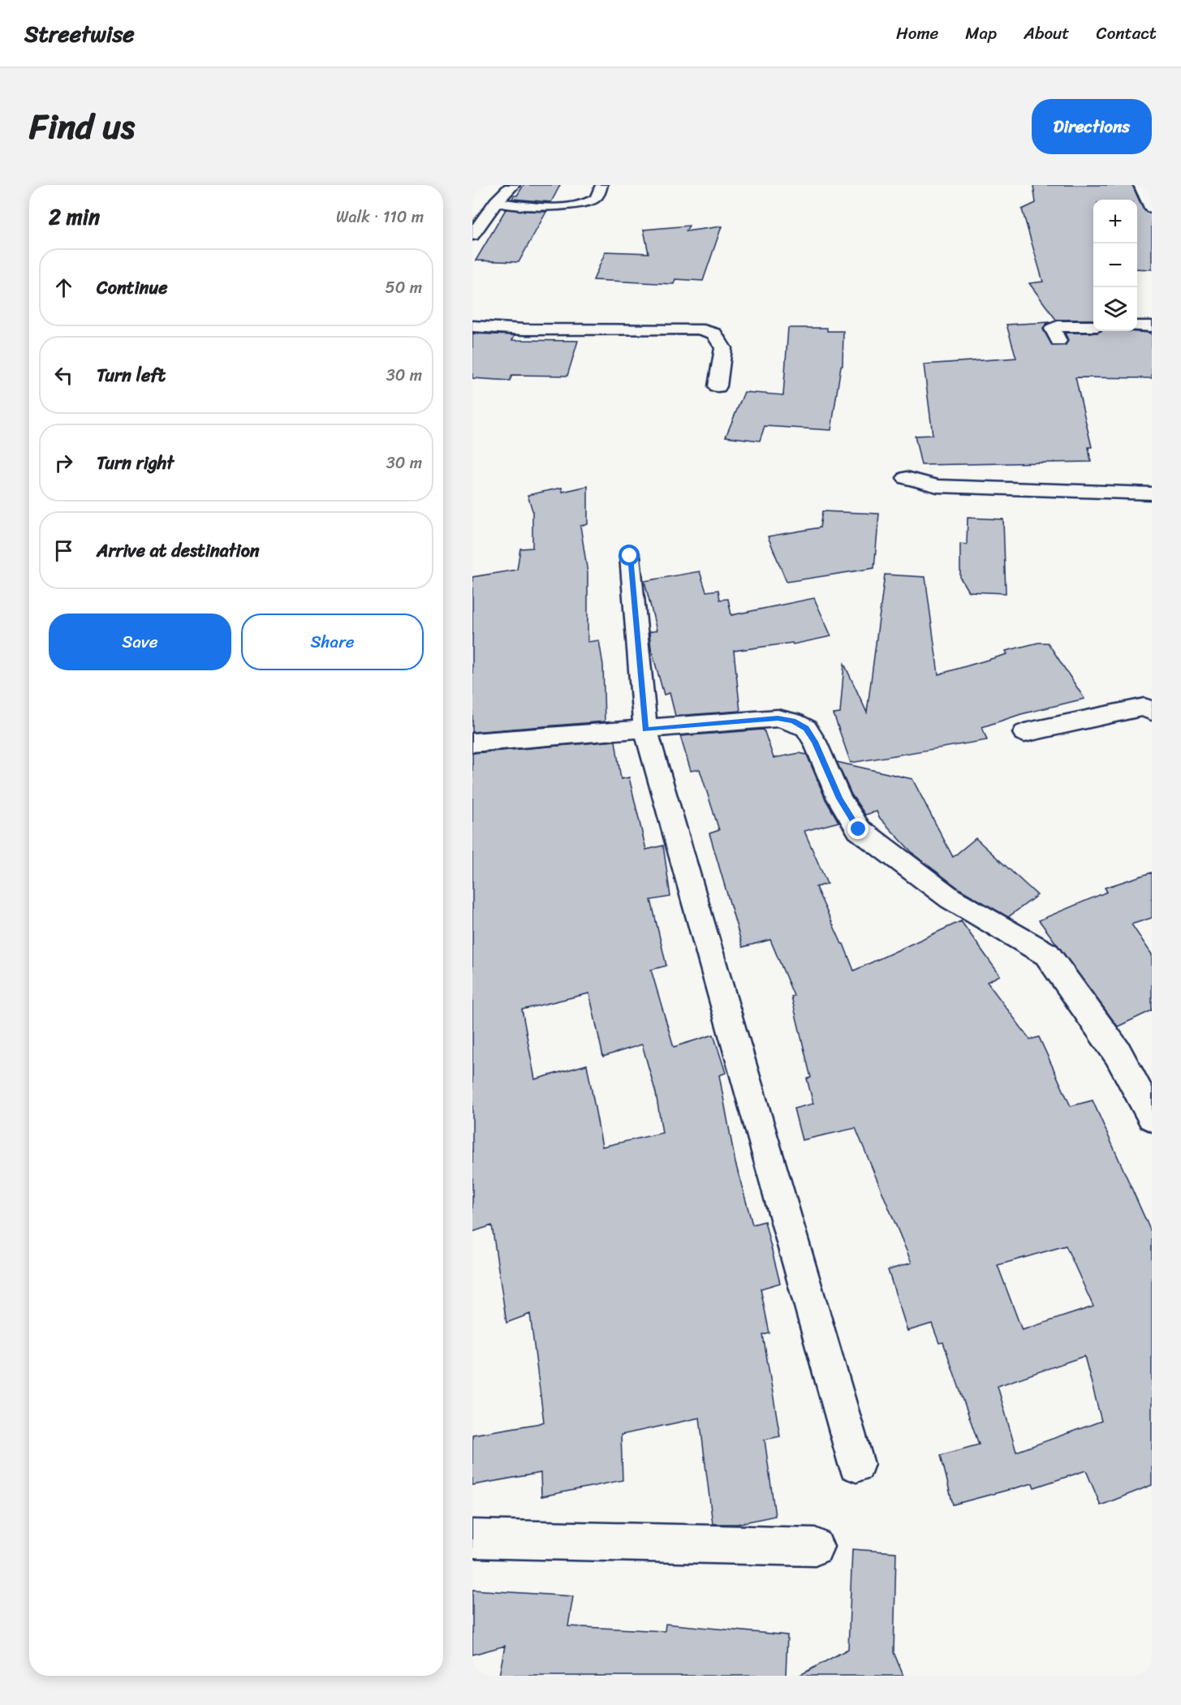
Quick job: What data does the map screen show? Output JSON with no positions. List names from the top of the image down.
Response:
{
  "page": {
    "header": "Streetwise",
    "nav": [
      "Home",
      "Map",
      "About",
      "Contact"
    ],
    "title": "Find us",
    "buttons": [
      "Directions",
      ["Save", "Share"]
    ],
    "heading": ["2 min", "Walk · 110 m"],
    "map_buttons": ["+", "−"],
    "list": [
      ["Continue", "50 m"],
      ["Turn left", "30 m"],
      ["Turn right", "30 m"],
      "Arrive at destination"
    ]
  }
}
